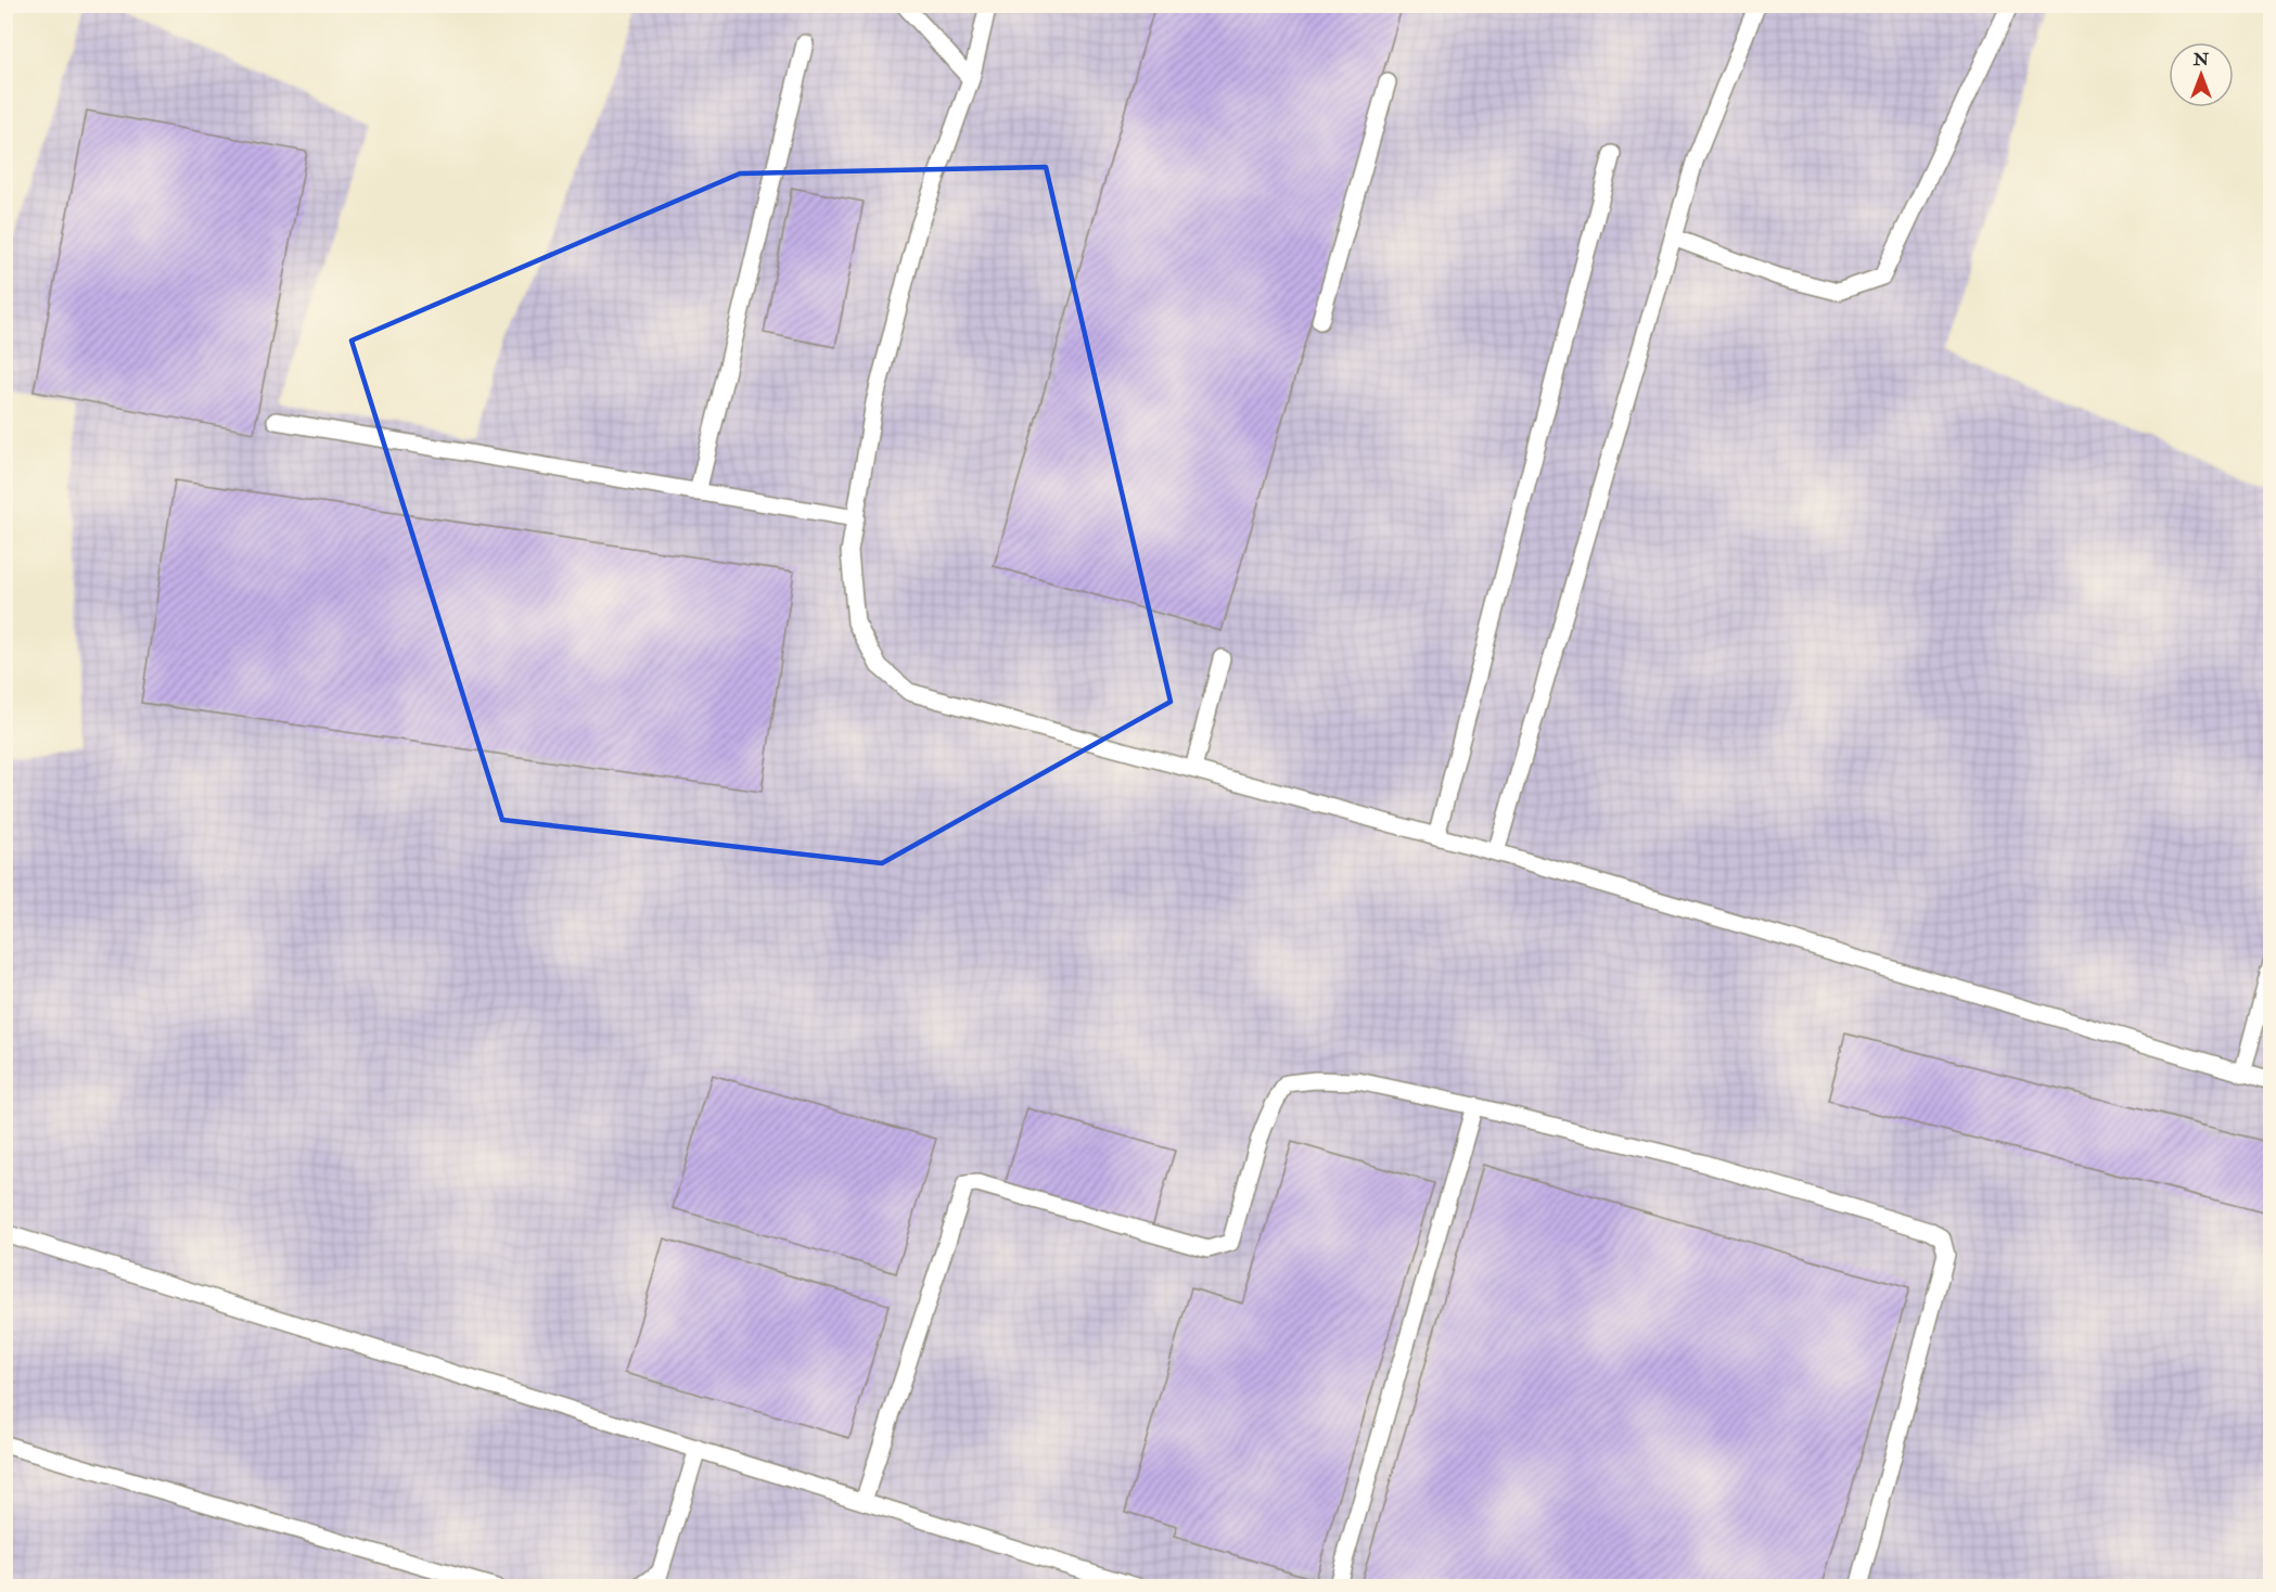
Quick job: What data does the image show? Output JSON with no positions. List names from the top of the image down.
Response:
{
  "north": "top"
}
